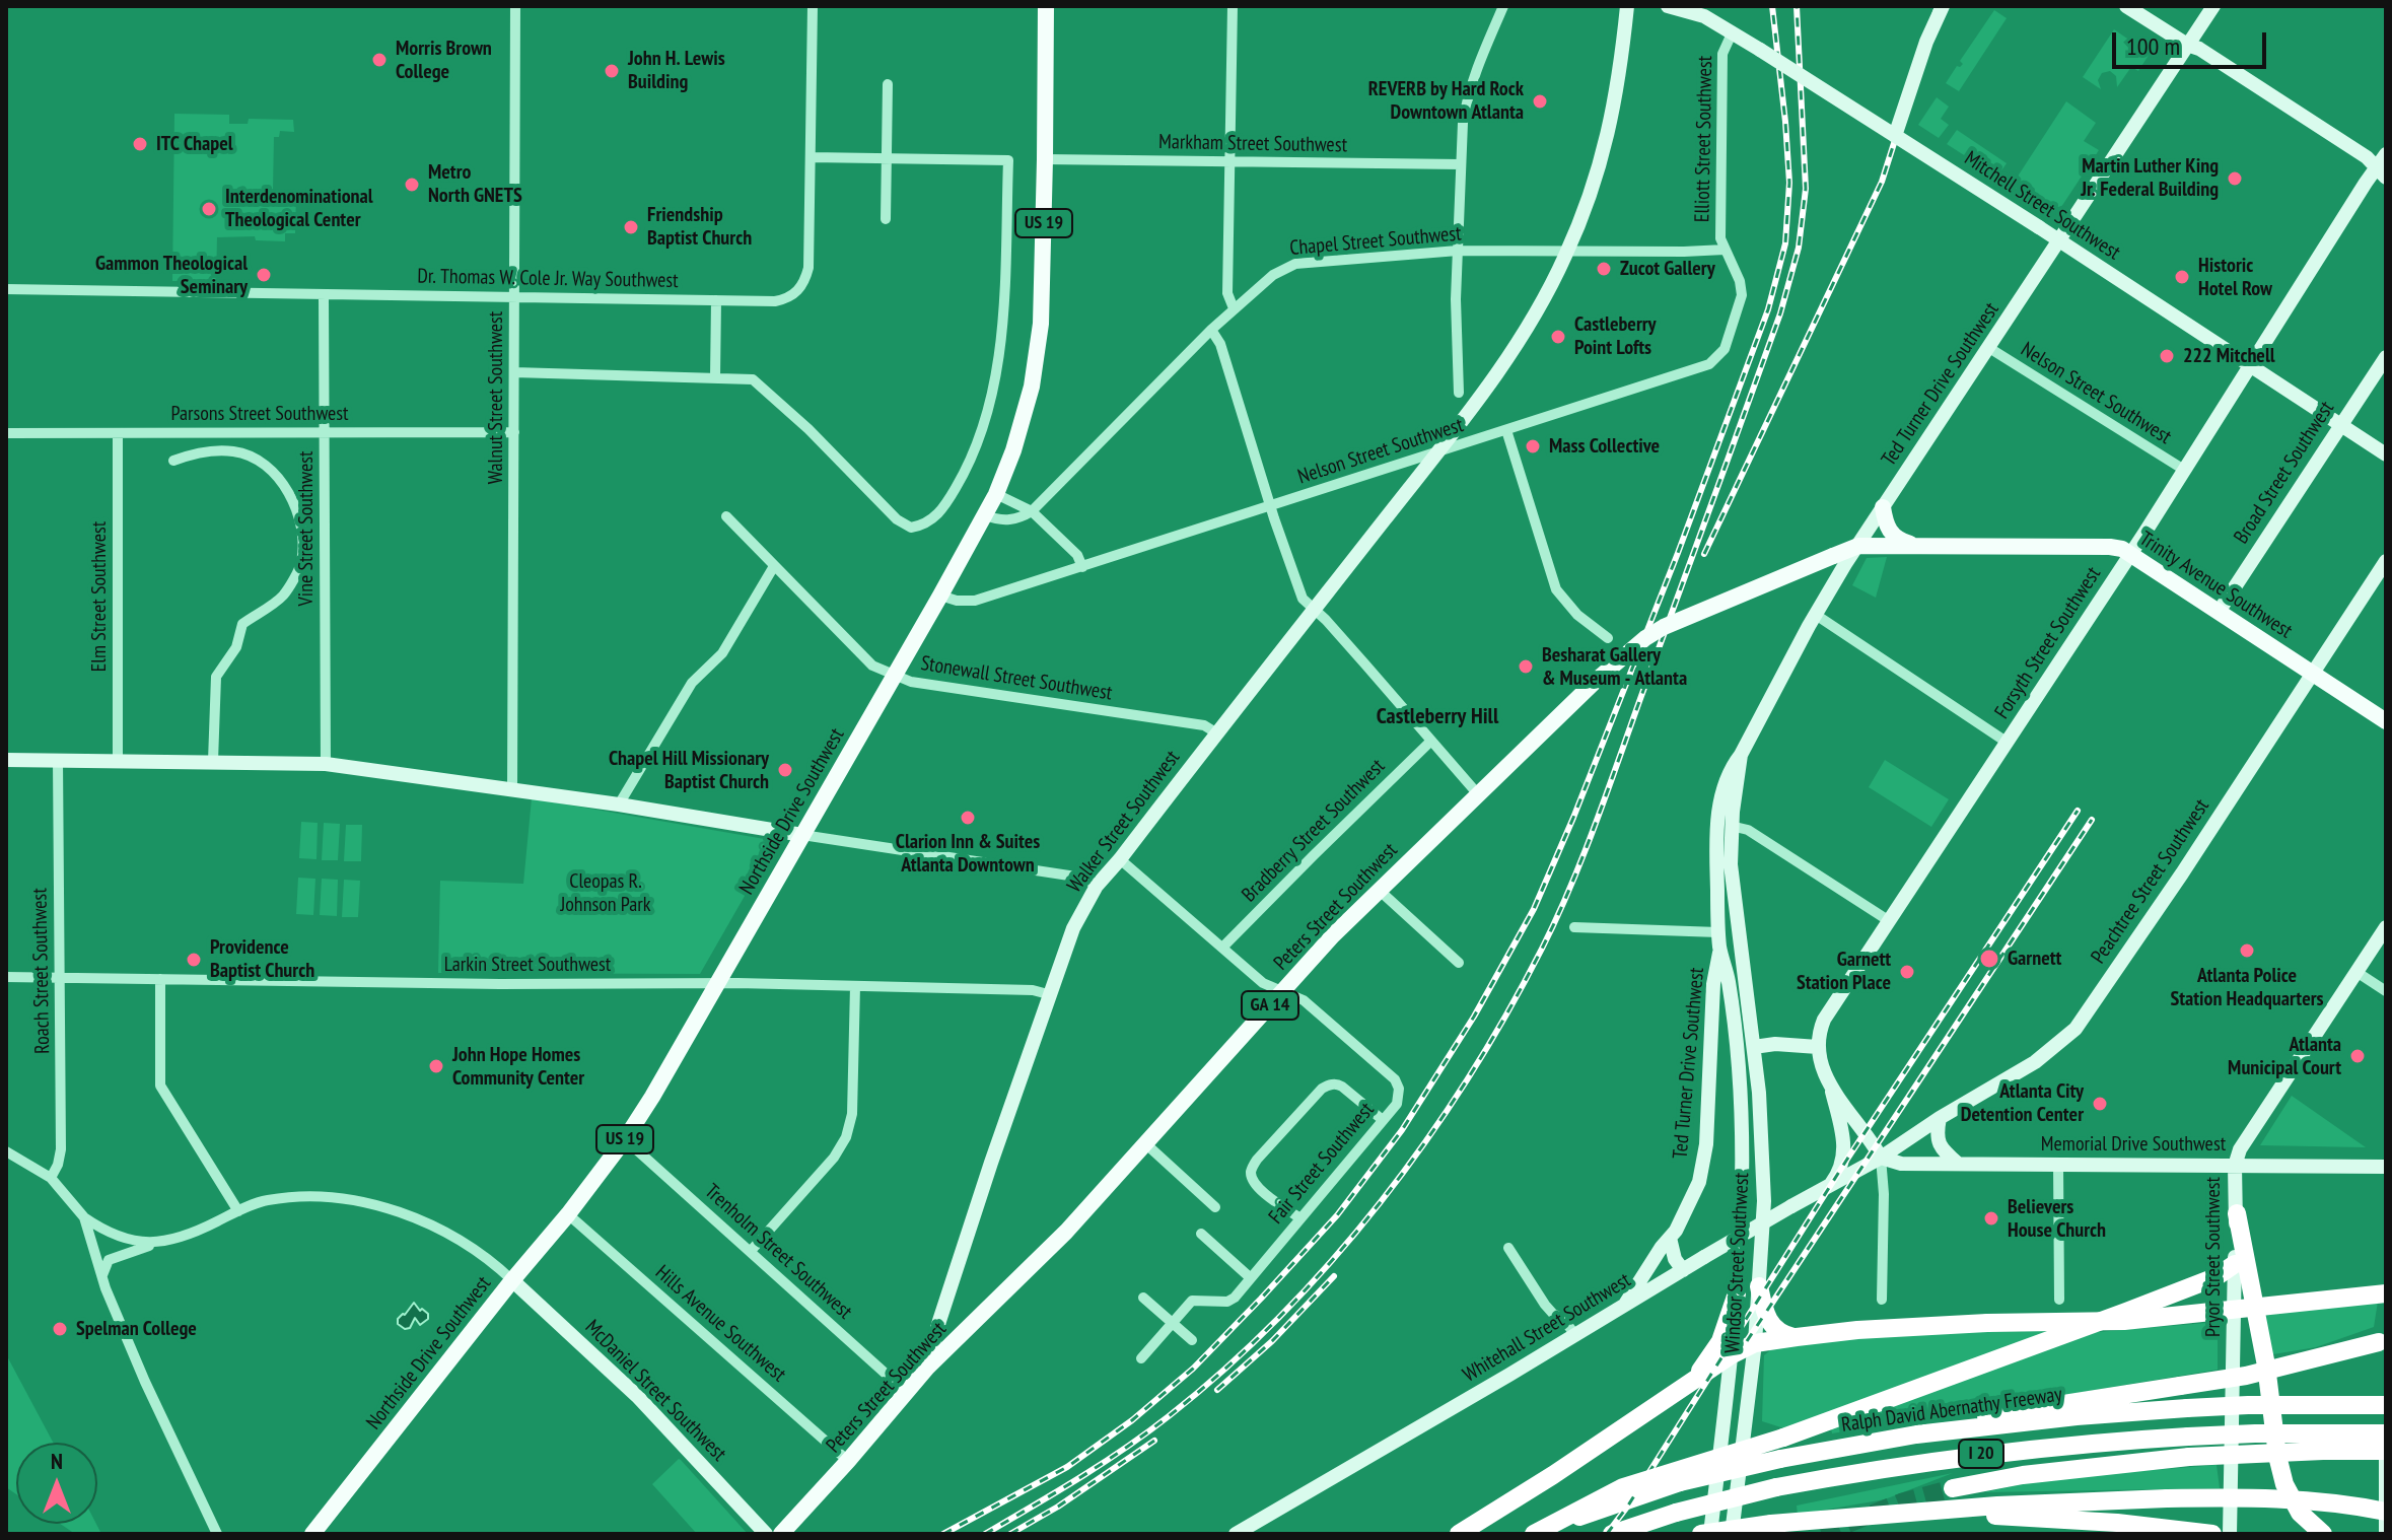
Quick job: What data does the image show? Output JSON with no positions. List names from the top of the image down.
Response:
{
  "streets": {
    "highway": ["Ralph David Abernathy Freeway", "I 20"],
    "main road": [
      "US 19",
      "Trinity Avenue Southwest",
      "Northside Drive Southwest",
      "Peters Street Southwest",
      "GA 14"
    ],
    "street": [
      "Elliott Street Southwest",
      "Markham Street Southwest",
      "Mitchell Street Southwest",
      "Chapel Street Southwest",
      "Dr. Thomas W. Cole Jr. Way Southwest",
      "Ted Turner Drive Southwest",
      "Nelson Street Southwest",
      "Walnut Street Southwest",
      "Parsons Street Southwest",
      "Broad Street Southwest",
      "Vine Street Southwest",
      "Elm Street Southwest",
      "Forsyth Street Southwest",
      "Stonewall Street Southwest",
      "Walker Street Southwest",
      "Bradberry Street Southwest",
      "Peachtree Street Southwest",
      "Larkin Street Southwest",
      "Roach Street Southwest",
      "Memorial Drive Southwest",
      "Fair Street Southwest",
      "Trenholm Street Southwest",
      "Pryor Street Southwest",
      "Windsor Street Southwest",
      "Hills Avenue Southwest",
      "Whitehall Street Southwest",
      "McDaniel Street Southwest"
    ]
  },
  "crossings": [
    ["Elliott Street Southwest", "Mitchell Street Southwest"],
    ["Elliott Street Southwest", "Chapel Street Southwest"],
    ["Elliott Street Southwest", "Nelson Street Southwest"],
    ["Markham Street Southwest", "Northside Drive Southwest"],
    ["Mitchell Street Southwest", "Ted Turner Drive Southwest"],
    ["Mitchell Street Southwest", "Broad Street Southwest"],
    ["Mitchell Street Southwest", "Forsyth Street Southwest"],
    ["Chapel Street Southwest", "Nelson Street Southwest"],
    ["Chapel Street Southwest", "Walker Street Southwest"],
    ["Dr. Thomas W. Cole Jr. Way Southwest", "Walnut Street Southwest"],
    ["Dr. Thomas W. Cole Jr. Way Southwest", "Vine Street Southwest"],
    ["Ted Turner Drive Southwest", "Nelson Street Southwest"],
    ["Ted Turner Drive Southwest", "Trinity Avenue Southwest"],
    ["Ted Turner Drive Southwest", "Peters Street Southwest"],
    ["Ted Turner Drive Southwest", "Windsor Street Southwest"],
    ["Ted Turner Drive Southwest", "Whitehall Street Southwest"],
    ["Nelson Street Southwest", "Forsyth Street Southwest"],
    ["Nelson Street Southwest", "Northside Drive Southwest"],
    ["Nelson Street Southwest", "Walker Street Southwest"],
    ["Walnut Street Southwest", "Parsons Street Southwest"],
    ["Parsons Street Southwest", "Vine Street Southwest"],
    ["Parsons Street Southwest", "Elm Street Southwest"],
    ["Broad Street Southwest", "Trinity Avenue Southwest"],
    ["Trinity Avenue Southwest", "Forsyth Street Southwest"],
    ["Trinity Avenue Southwest", "Peachtree Street Southwest"],
    ["Trinity Avenue Southwest", "Peters Street Southwest"],
    ["Stonewall Street Southwest", "Northside Drive Southwest"],
    ["Stonewall Street Southwest", "Walker Street Southwest"],
    ["Northside Drive Southwest", "Larkin Street Southwest"],
    ["Northside Drive Southwest", "Trenholm Street Southwest"],
    ["Northside Drive Southwest", "Hills Avenue Southwest"],
    ["Northside Drive Southwest", "McDaniel Street Southwest"],
    ["Walker Street Southwest", "Peters Street Southwest"],
    ["Walker Street Southwest", "Larkin Street Southwest"],
    ["Walker Street Southwest", "Fair Street Southwest"],
    ["Bradberry Street Southwest", "Fair Street Southwest"],
    ["Peachtree Street Southwest", "Memorial Drive Southwest"],
    ["Peachtree Street Southwest", "Whitehall Street Southwest"],
    ["Peters Street Southwest", "Fair Street Southwest"],
    ["Peters Street Southwest", "Trenholm Street Southwest"],
    ["Peters Street Southwest", "Hills Avenue Southwest"],
    ["Larkin Street Southwest", "Roach Street Southwest"],
    ["Memorial Drive Southwest", "Pryor Street Southwest"],
    ["Memorial Drive Southwest", "Whitehall Street Southwest"]
  ],
  "districts": ["Castleberry Hill"],
  "parks": ["Cleopas R. Johnson Park"],
  "places": [
    "Morris Brown College",
    "John H. Lewis Building",
    "REVERB by Hard Rock Downtown Atlanta",
    "ITC Chapel",
    "Martin Luther King Jr. Federal Building",
    "Metro North GNETS",
    "Interdenominational Theological Center",
    "Friendship Baptist Church",
    "Zucot Gallery",
    "Gammon Theological Seminary",
    "Historic Hotel Row",
    "Castleberry Point Lofts",
    "222 Mitchell",
    "Mass Collective",
    "Besharat Gallery & Museum - Atlanta",
    "Chapel Hill Missionary Baptist Church",
    "Clarion Inn & Suites Atlanta Downtown",
    "Atlanta Police Station Headquarters",
    "Garnett",
    "Providence Baptist Church",
    "Garnett Station Place",
    "Atlanta Municipal Court",
    "John Hope Homes Community Center",
    "Atlanta City Detention Center",
    "Believers House Church",
    "Spelman College"
  ],
  "scale_bar": "100 m",
  "north": "top"
}
